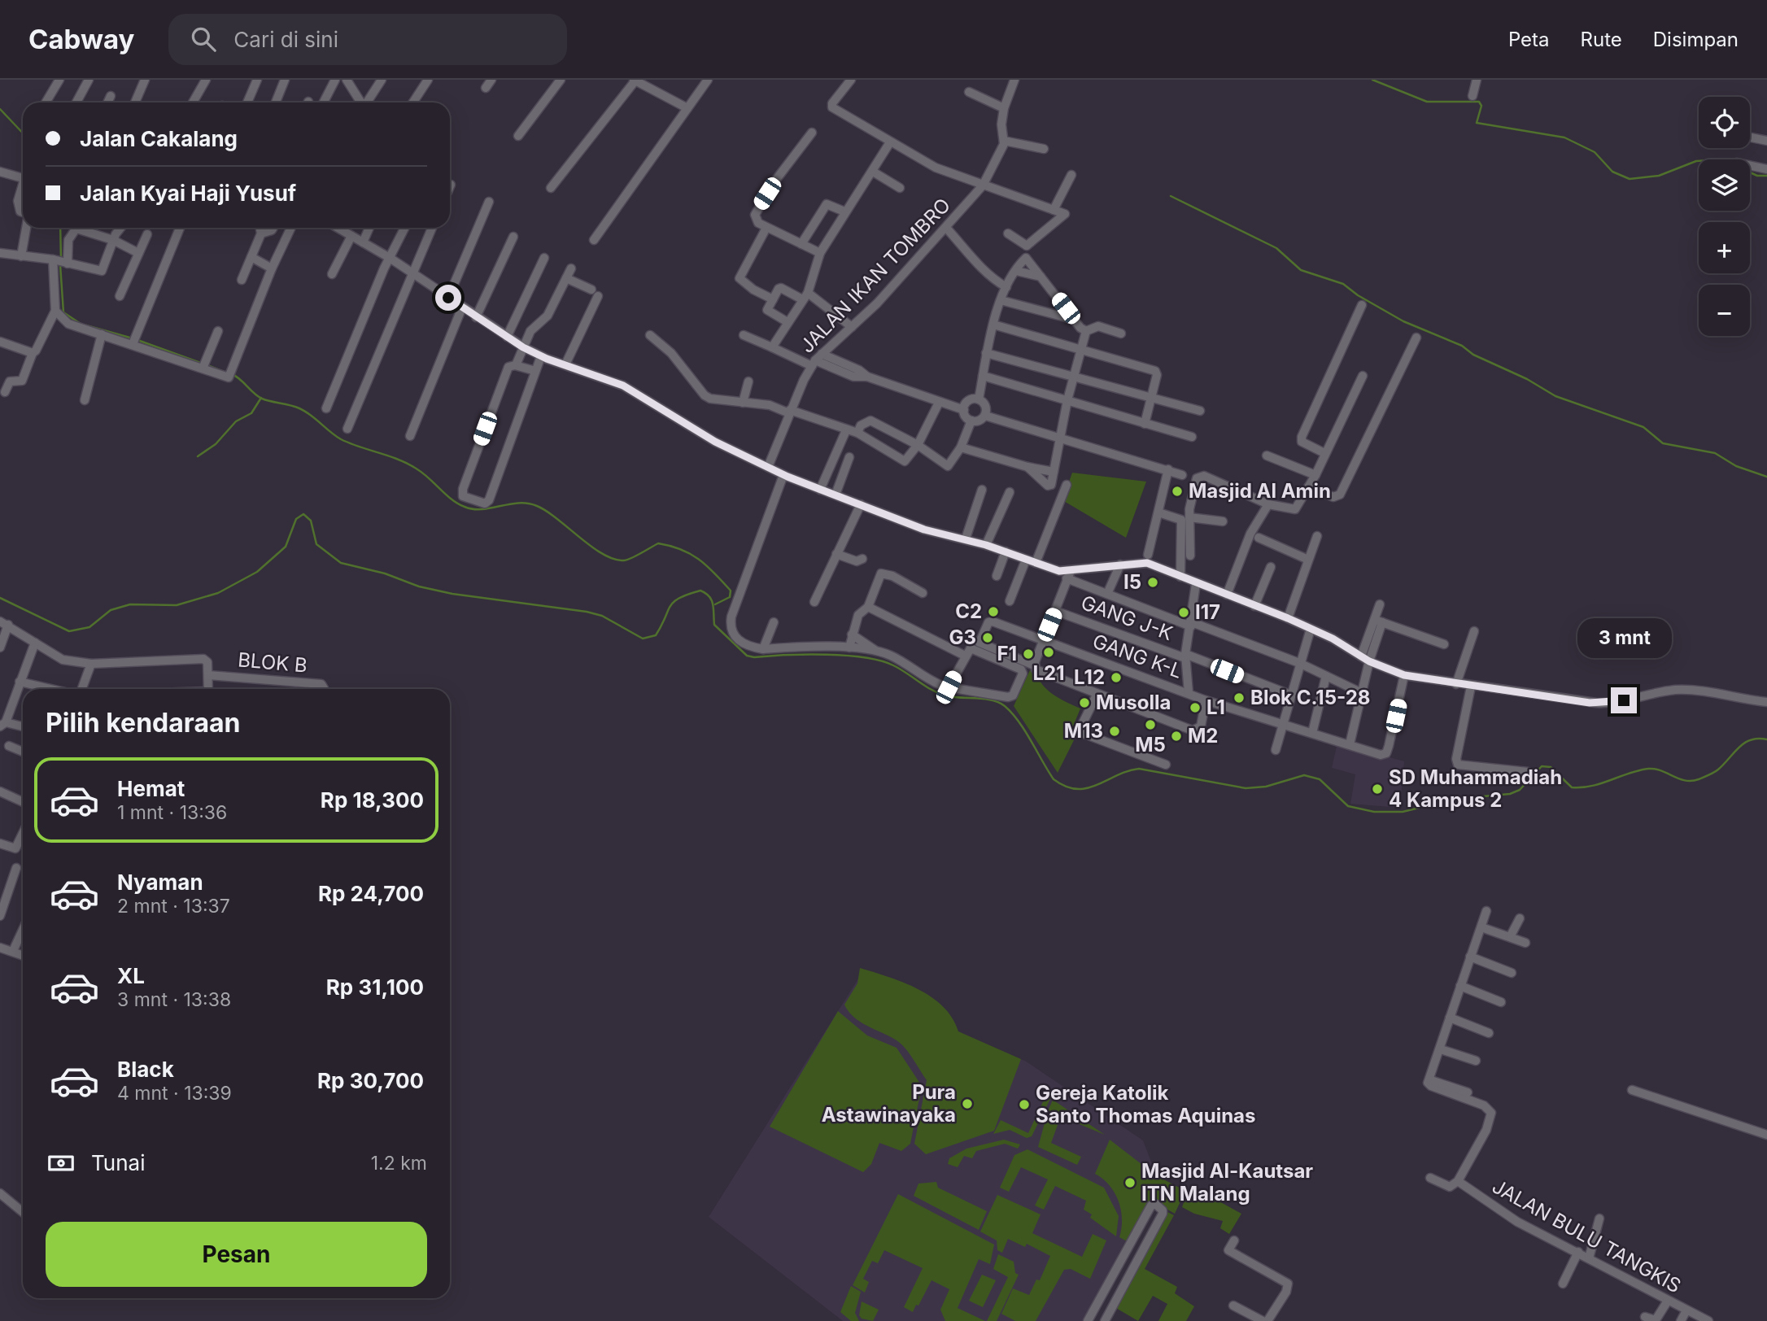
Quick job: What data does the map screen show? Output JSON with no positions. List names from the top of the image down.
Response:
{
  "streets": {
    "street": [
      "JALAN IKAN TOMBRO",
      "GANG J-K",
      "GANG K-L",
      "BLOK B",
      "JALAN BULU TANGKIS"
    ]
  },
  "places": [
    "Masjid Al Amin",
    "I5",
    "C2",
    "I17",
    "G3",
    "L21",
    "F1",
    "L12",
    "Blok C.15-28",
    "Musolla",
    "L1",
    "M5",
    "M13",
    "M2",
    "SD Muhammadiah 4 Kampus 2",
    "Pura Astawinayaka",
    "Gereja Katolik Santo Thomas Aquinas",
    "Masjid Al-Kautsar ITN Malang"
  ],
  "page": {
    "header": "Cabway",
    "search": "Cari di sini",
    "nav": ["Peta", "Rute", "Disimpan"],
    "map_buttons": ["+", "−"],
    "banner": ["Jalan Cakalang", "Jalan Kyai Haji Yusuf"],
    "bubble": "3 mnt",
    "heading": "Pilih kendaraan",
    "list": [
      {
        "name": "Hemat",
        "note": "1 mnt · 13:36",
        "value": "Rp 18,300"
      },
      {
        "name": "Nyaman",
        "note": "2 mnt · 13:37",
        "value": "Rp 24,700"
      },
      {
        "name": "XL",
        "note": "3 mnt · 13:38",
        "value": "Rp 31,100"
      },
      {
        "name": "Black",
        "note": "4 mnt · 13:39",
        "value": "Rp 30,700"
      }
    ],
    "pay": ["Tunai", "1.2 km"],
    "buttons": "Pesan"
  }
}
